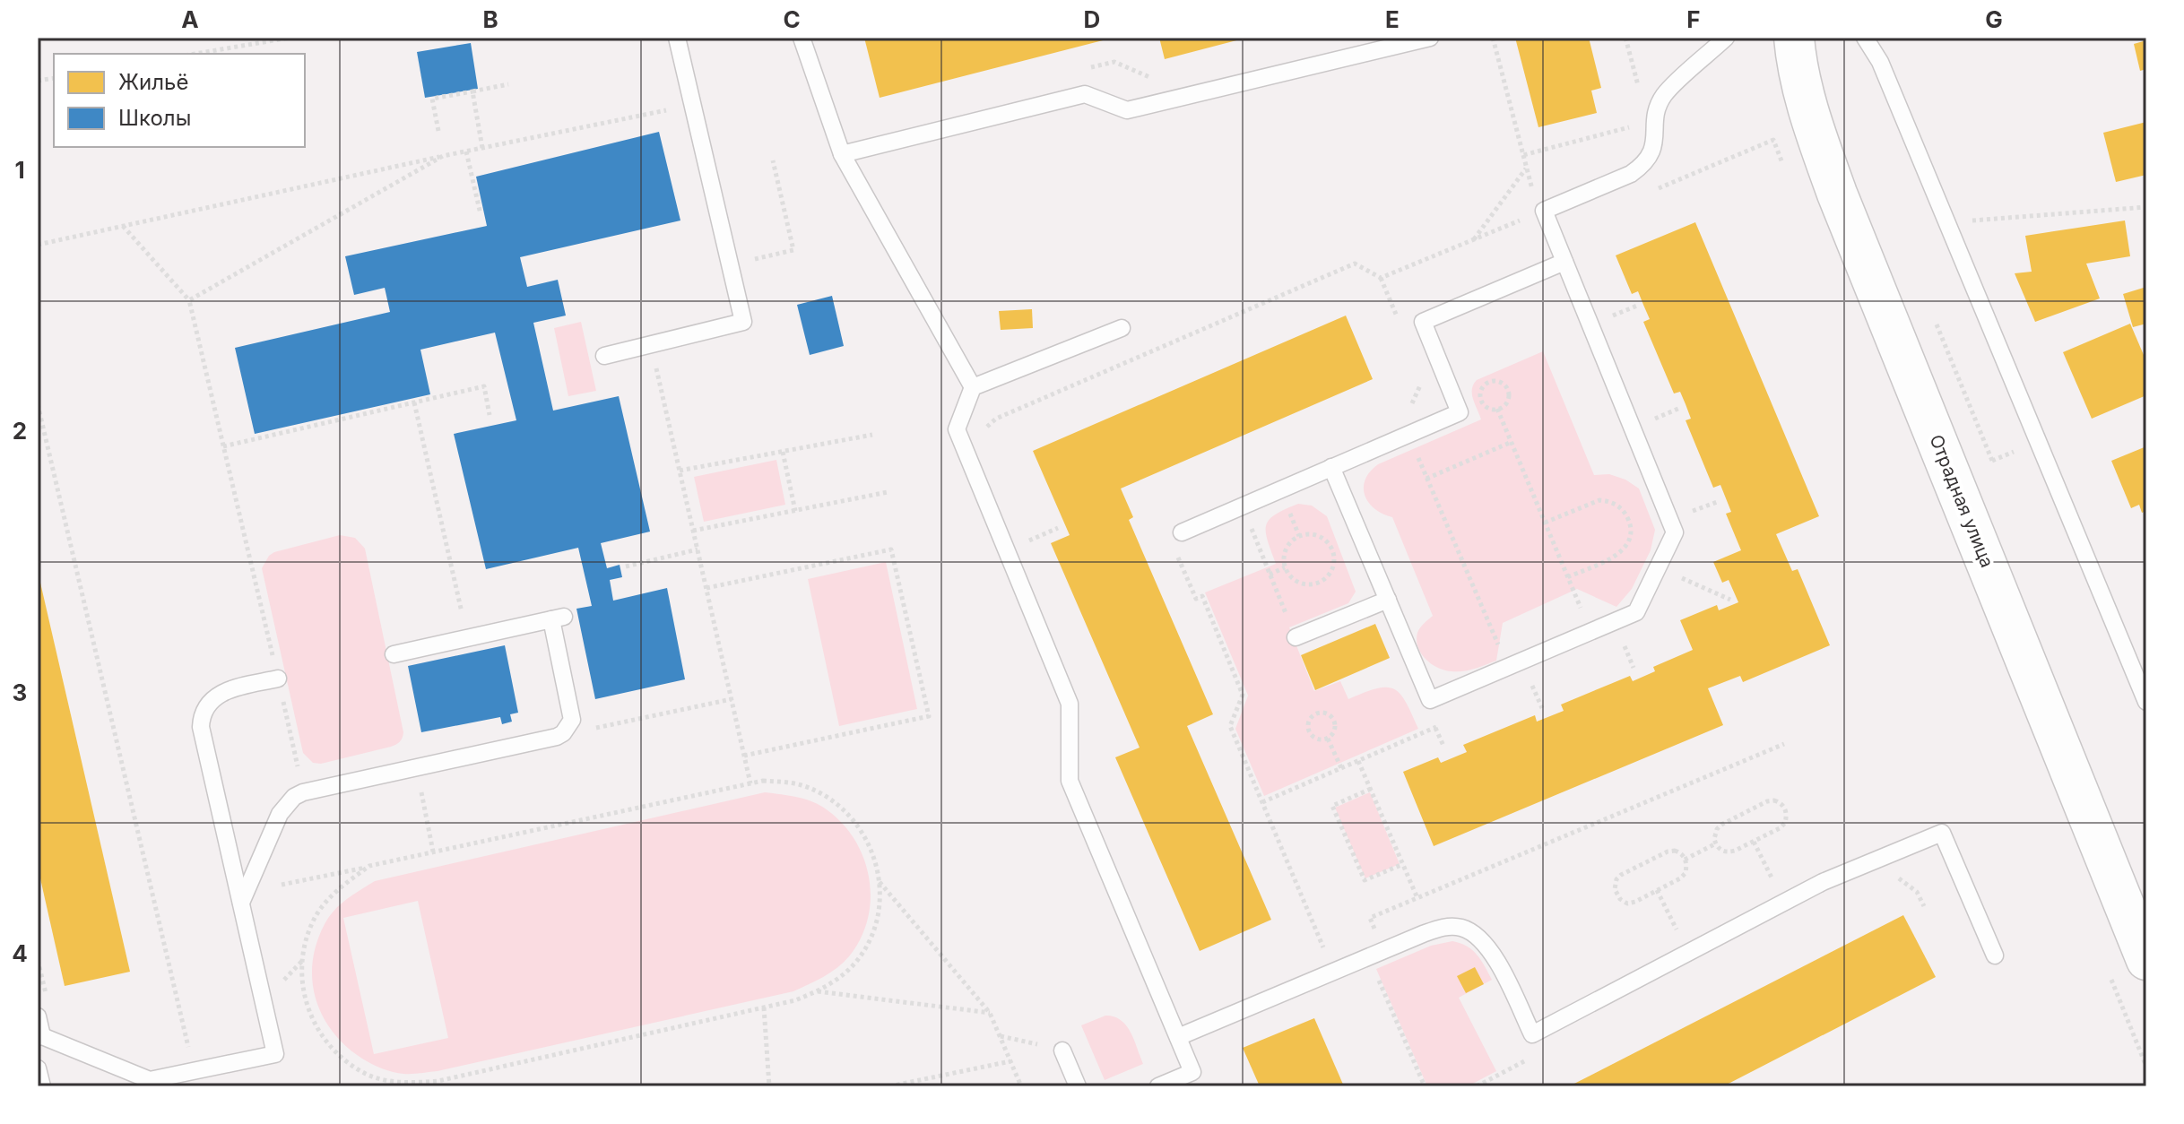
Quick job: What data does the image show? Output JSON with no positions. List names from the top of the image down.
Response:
{
  "streets": {
    "street": ["Отрадная улица"]
  },
  "legend": ["Жильё", "Школы"],
  "grid": {
    "columns": [
      "A",
      "B",
      "C",
      "D",
      "E",
      "F",
      "G"
    ],
    "rows": [
      "1",
      "2",
      "3",
      "4"
    ]
  }
}
